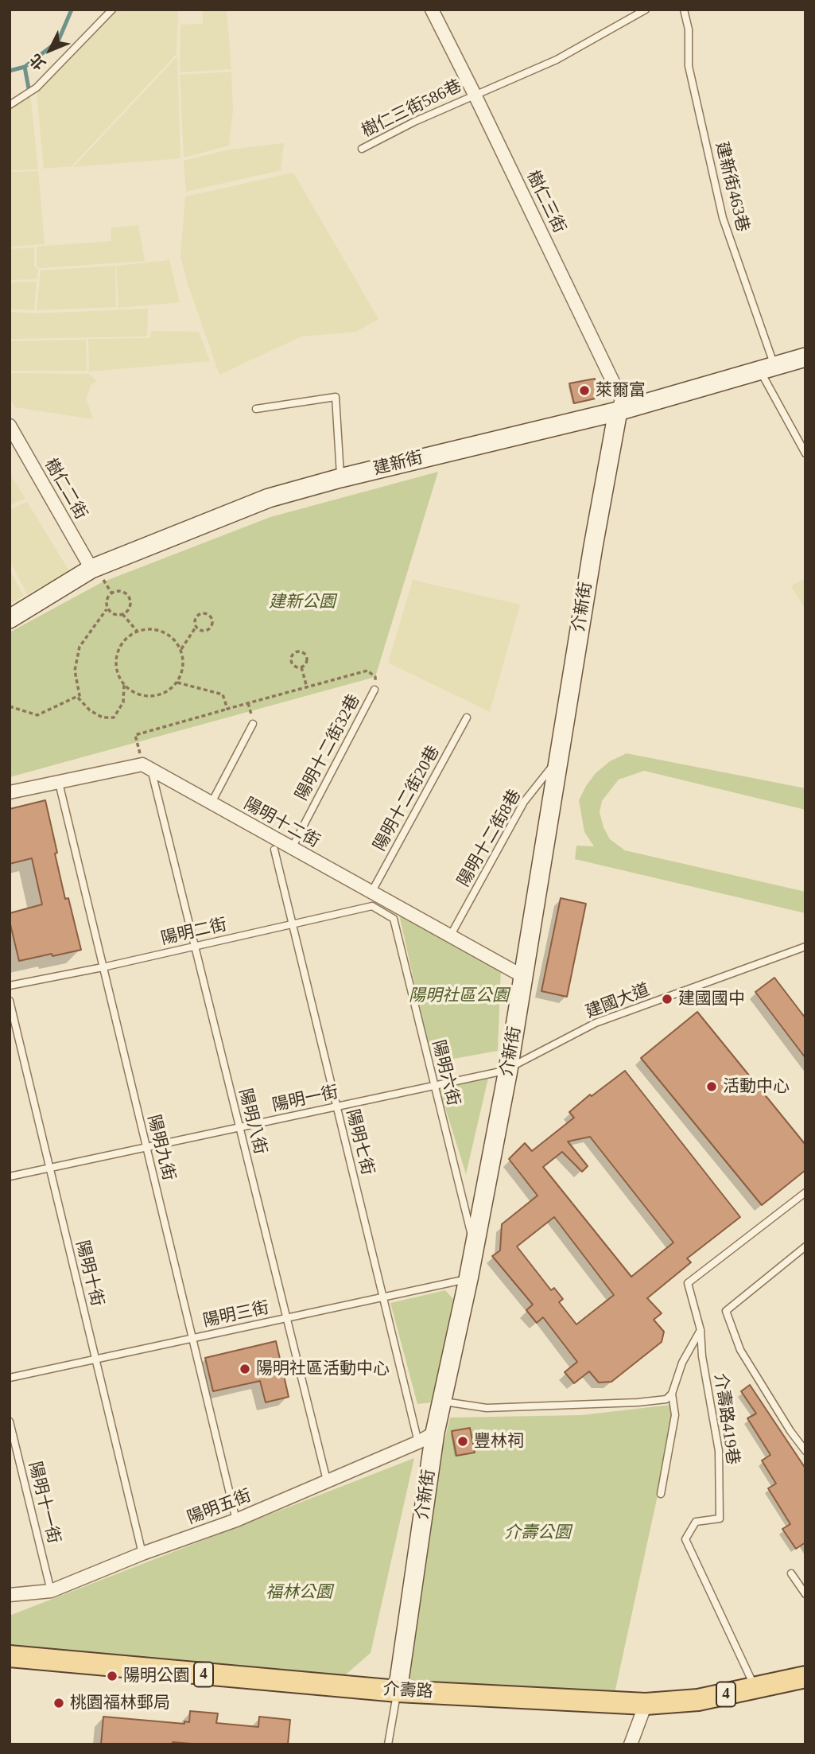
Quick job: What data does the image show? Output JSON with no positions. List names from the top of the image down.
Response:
{
  "streets": {
    "main road": ["4", "介壽路"],
    "street": [
      "樹仁三街",
      "建新街",
      "樹仁二街",
      "介新街",
      "陽明十二街",
      "陽明五街"
    ],
    "lane": [
      "樹仁三街586巷",
      "建新街463巷",
      "陽明十二街32巷",
      "陽明十二街20巷",
      "陽明十二街8巷",
      "陽明二街",
      "建國大道",
      "陽明六街",
      "陽明一街",
      "陽明八街",
      "陽明七街",
      "陽明九街",
      "陽明十街",
      "陽明三街",
      "介壽路419巷",
      "陽明十一街"
    ]
  },
  "crossings": [
    ["樹仁三街586巷", "樹仁三街"],
    ["建新街463巷", "建新街"],
    ["樹仁三街", "建新街"],
    ["樹仁三街", "介新街"],
    ["建新街", "樹仁二街"],
    ["建新街", "介新街"],
    ["介新街", "陽明十二街"],
    ["介新街", "陽明十二街8巷"],
    ["介新街", "建國大道"],
    ["介新街", "陽明六街"],
    ["介新街", "陽明一街"],
    ["介新街", "陽明三街"],
    ["介新街", "陽明五街"],
    ["介新街", "介壽路"],
    ["陽明十二街32巷", "陽明十二街"],
    ["陽明十二街20巷", "陽明十二街"],
    ["陽明十二街", "陽明十二街8巷"],
    ["陽明十二街", "陽明八街"],
    ["陽明二街", "陽明六街"],
    ["陽明二街", "陽明八街"],
    ["陽明二街", "陽明七街"],
    ["陽明二街", "陽明九街"],
    ["建國大道", "陽明一街"],
    ["陽明六街", "陽明一街"],
    ["陽明一街", "陽明八街"],
    ["陽明一街", "陽明七街"],
    ["陽明一街", "陽明九街"],
    ["陽明一街", "陽明十街"],
    ["陽明八街", "陽明三街"],
    ["陽明八街", "陽明五街"],
    ["陽明七街", "陽明三街"],
    ["陽明七街", "陽明五街"],
    ["陽明九街", "陽明三街"],
    ["陽明九街", "陽明五街"],
    ["陽明十街", "陽明三街"],
    ["陽明十街", "陽明五街"],
    ["介壽路419巷", "介壽路"],
    ["陽明十一街", "陽明五街"]
  ],
  "parks": [
    "建新公園",
    "陽明社區公園",
    "介壽公園",
    "福林公園"
  ],
  "places": [
    "萊爾富",
    "建國國中",
    "活動中心",
    "陽明社區活動中心",
    "豐林祠",
    "陽明公園",
    "桃園福林郵局"
  ],
  "north": "bottom left"
}
